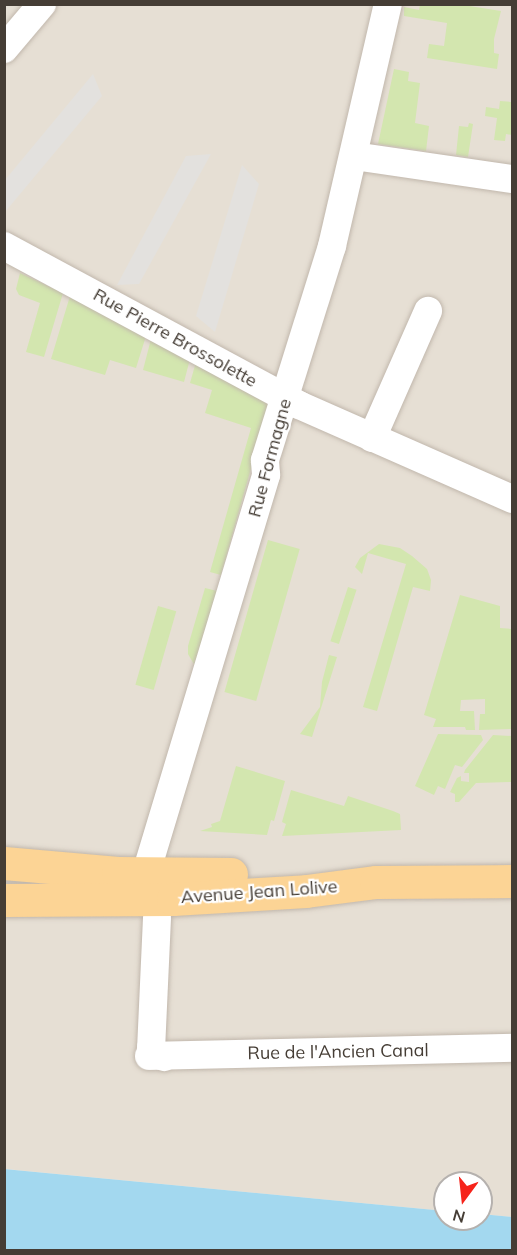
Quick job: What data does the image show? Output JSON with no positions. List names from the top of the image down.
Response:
{
  "streets": {
    "main road": ["Avenue Jean Lolive"],
    "street": ["Rue Pierre Brossolette", "Rue Formagne", "Rue de l'Ancien Canal"]
  },
  "crossings": [
    ["Rue Pierre Brossolette", "Rue Formagne"]
  ],
  "north": "bottom"
}
